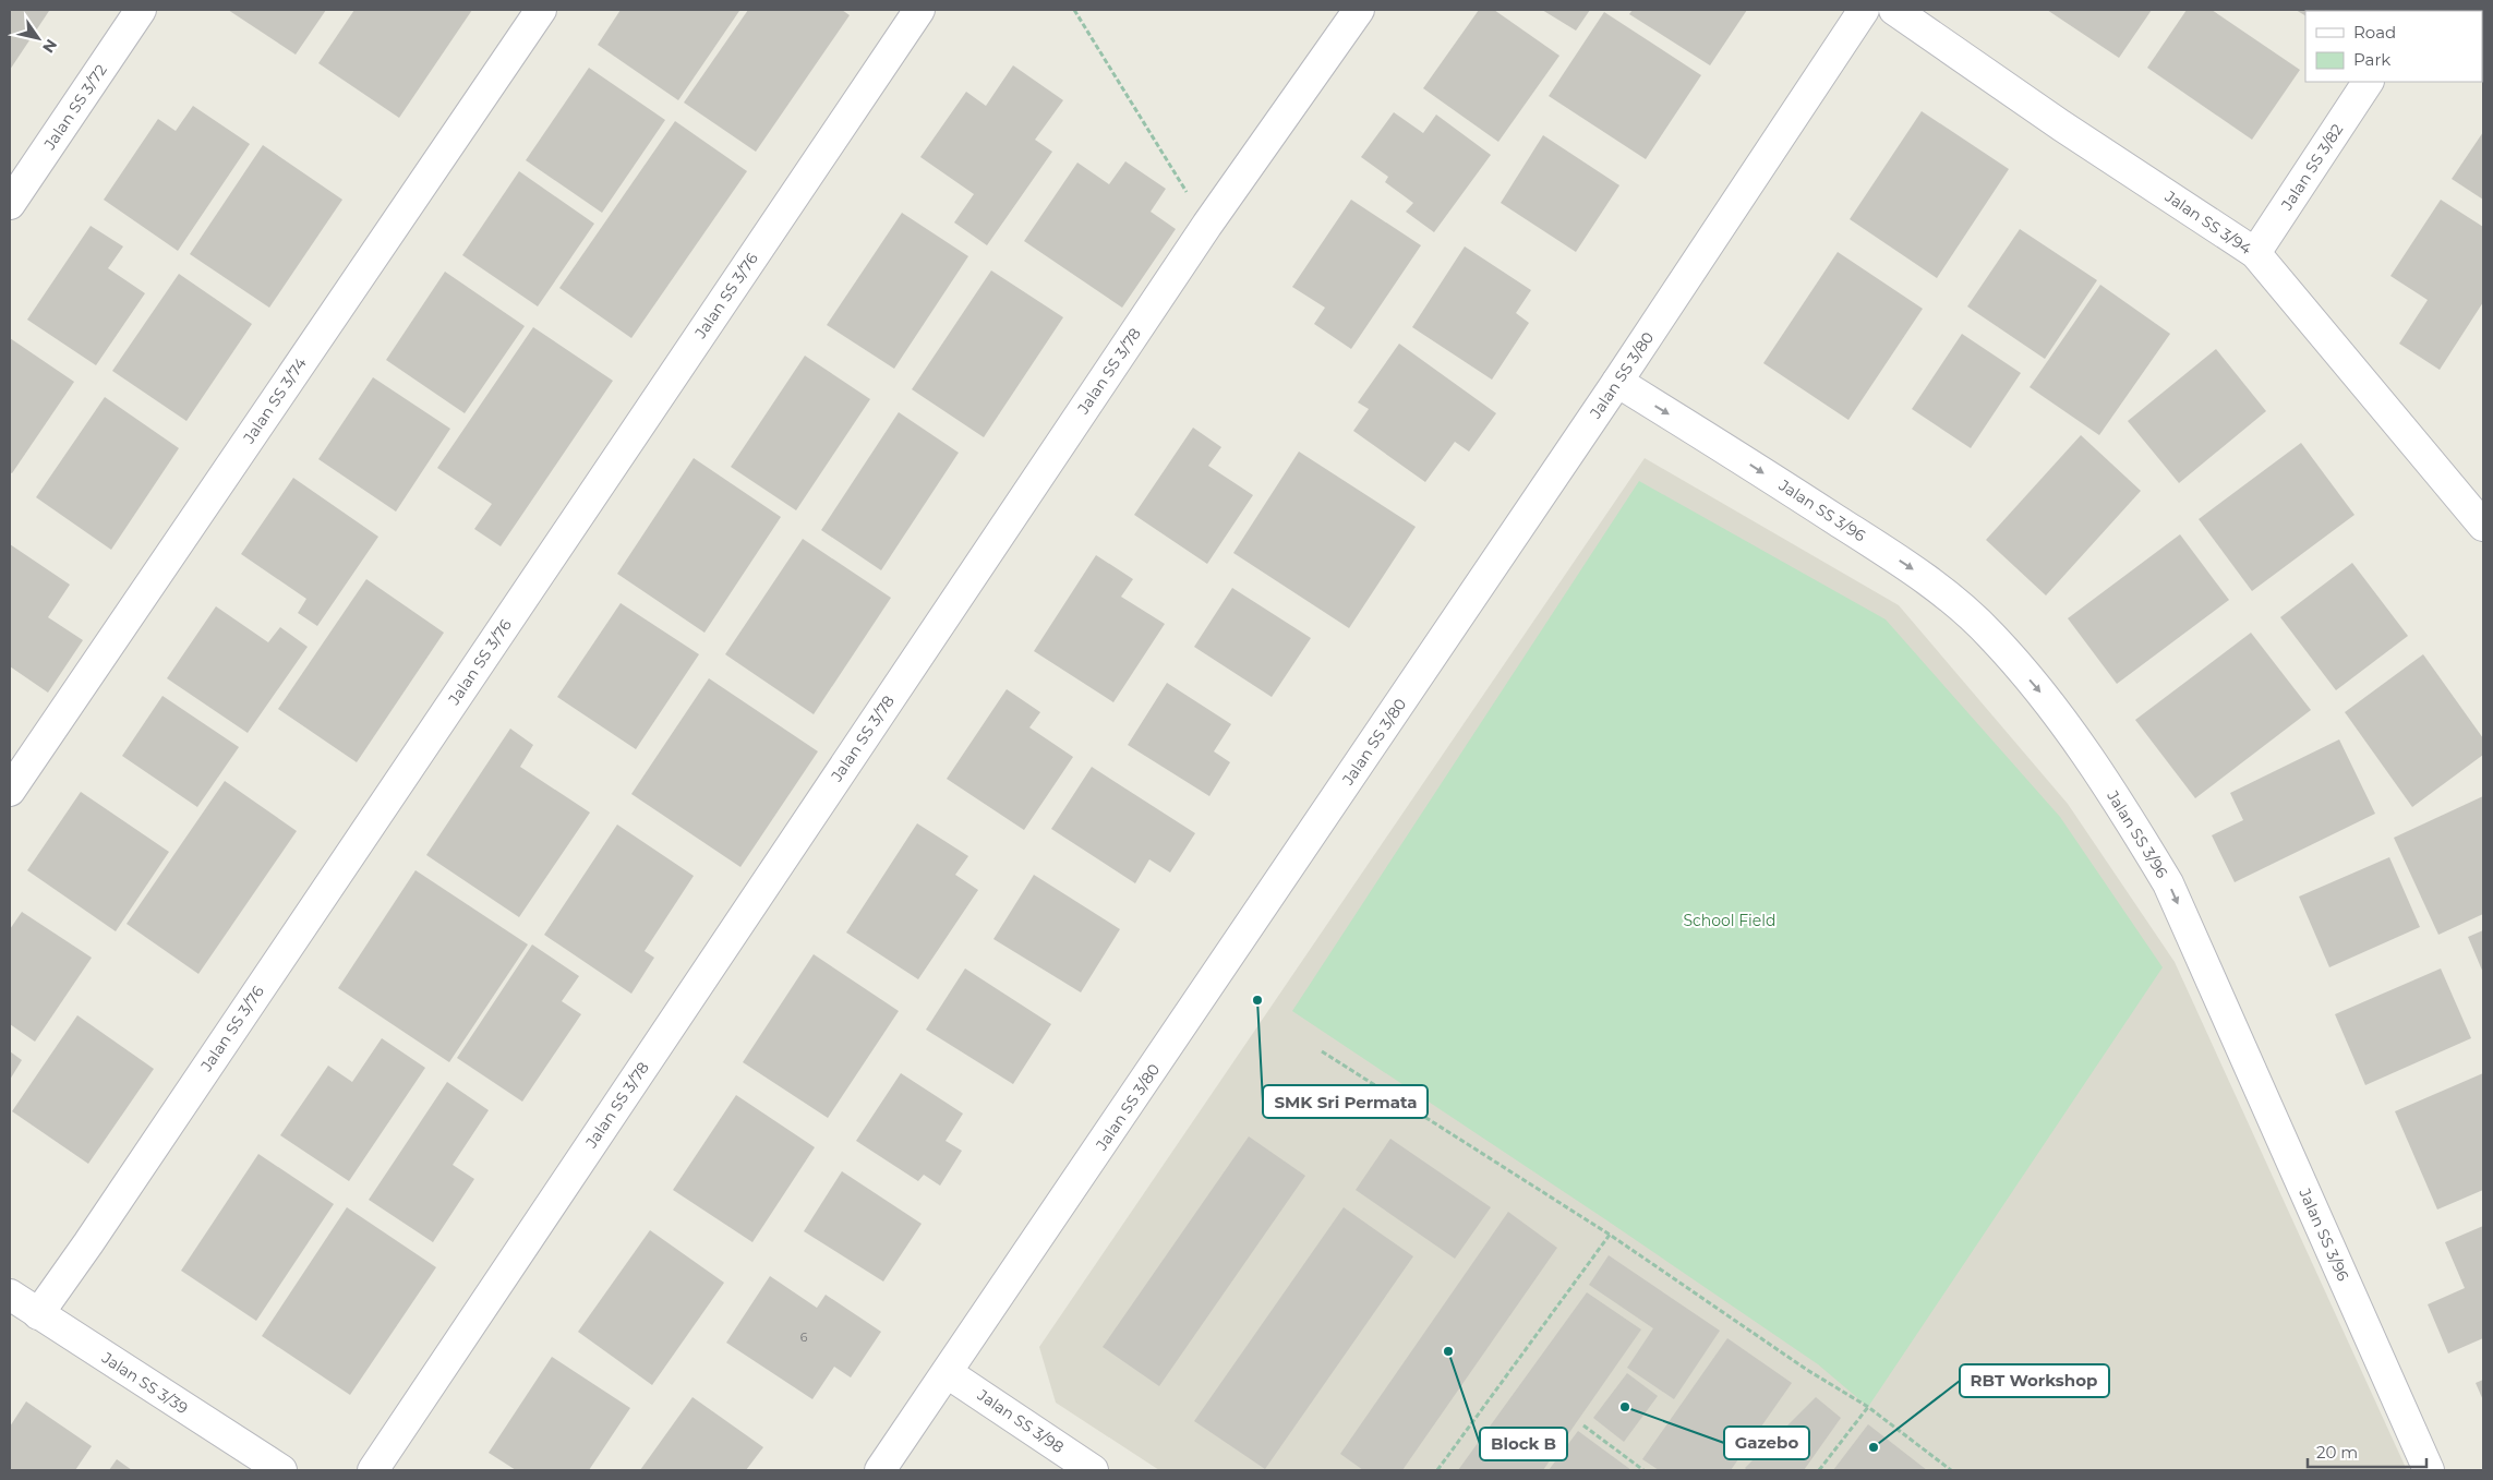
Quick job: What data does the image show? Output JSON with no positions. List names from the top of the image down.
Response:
{
  "streets": {
    "street": [
      "Jalan SS 3/72",
      "Jalan SS 3/82",
      "Jalan SS 3/94",
      "Jalan SS 3/76",
      "Jalan SS 3/78",
      "Jalan SS 3/80",
      "Jalan SS 3/74",
      "Jalan SS 3/96",
      "Jalan SS 3/39",
      "Jalan SS 3/98"
    ]
  },
  "crossings": [
    ["Jalan SS 3/82", "Jalan SS 3/94"],
    ["Jalan SS 3/76", "Jalan SS 3/39"],
    ["Jalan SS 3/80", "Jalan SS 3/96"],
    ["Jalan SS 3/80", "Jalan SS 3/98"]
  ],
  "one_way": ["Jalan SS 3/96"],
  "parks": ["School Field"],
  "places": [
    "SMK Sri Permata",
    "Block B",
    "Gazebo",
    "RBT Workshop"
  ],
  "house_numbers": ["6"],
  "legend": ["Road", "Park"],
  "scale_bar": "20 m",
  "north": "bottom right"
}
